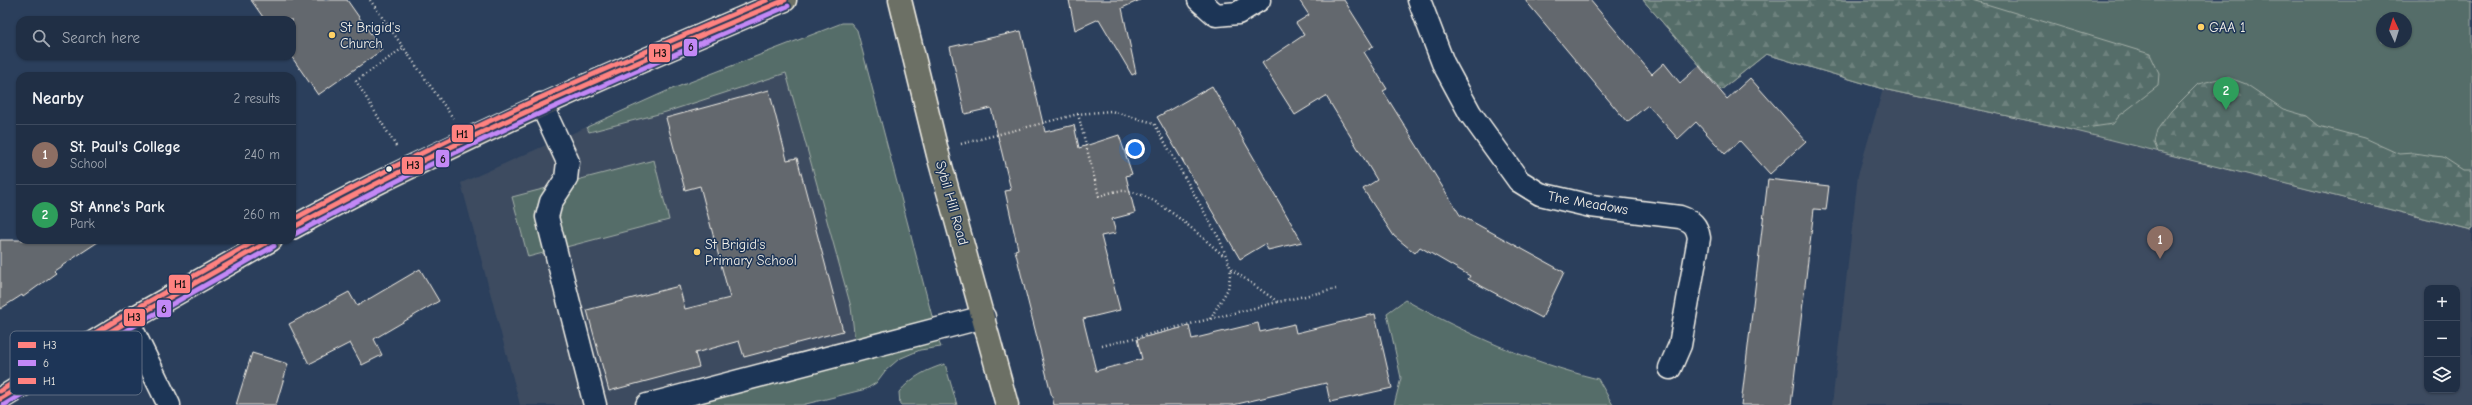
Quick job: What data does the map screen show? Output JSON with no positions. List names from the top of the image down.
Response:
{
  "streets": {
    "main road": ["Sybil Hill Road"],
    "street": ["The Meadows"]
  },
  "places": ["GAA 1", "St Brigid's Church", "St Brigid's Primary School"],
  "lines": ["transit line H3", "transit line H1", "transit line 6"],
  "legend": ["H3", "6", "H1"],
  "north": "top",
  "page": {
    "search": "Search here",
    "heading": ["Nearby", "2 results"],
    "pins": ["2", "1"],
    "list": [
      {
        "mark": "1",
        "name": "St. Paul's College",
        "note": "School",
        "value": "240 m"
      },
      {
        "mark": "2",
        "name": "St Anne's Park",
        "note": "Park",
        "value": "260 m"
      }
    ],
    "map_buttons": ["+", "−"]
  }
}
